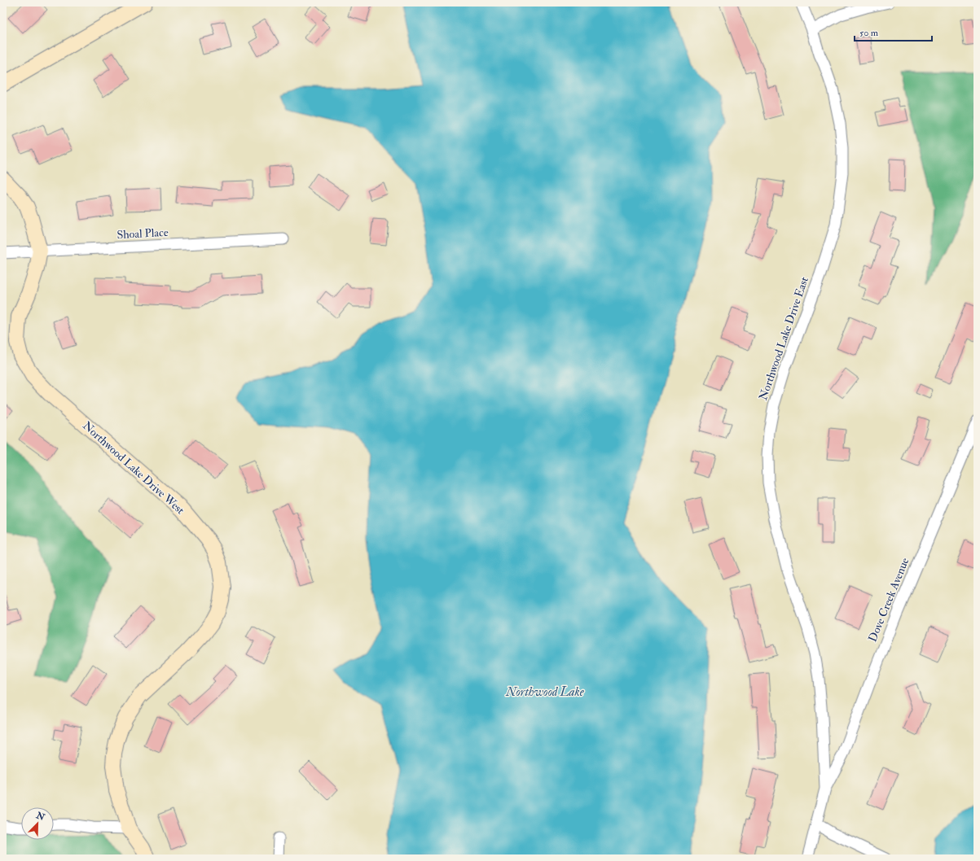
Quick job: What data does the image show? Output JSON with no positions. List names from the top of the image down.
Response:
{
  "streets": {
    "street": [
      "Shoal Place",
      "Northwood Lake Drive East",
      "Northwood Lake Drive West",
      "Dove Creek Avenue"
    ]
  },
  "crossings": [
    ["Shoal Place", "Northwood Lake Drive West"],
    ["Northwood Lake Drive East", "Dove Creek Avenue"]
  ],
  "water": ["Northwood Lake"],
  "scale_bar": "50 m",
  "north": "top right"
}
